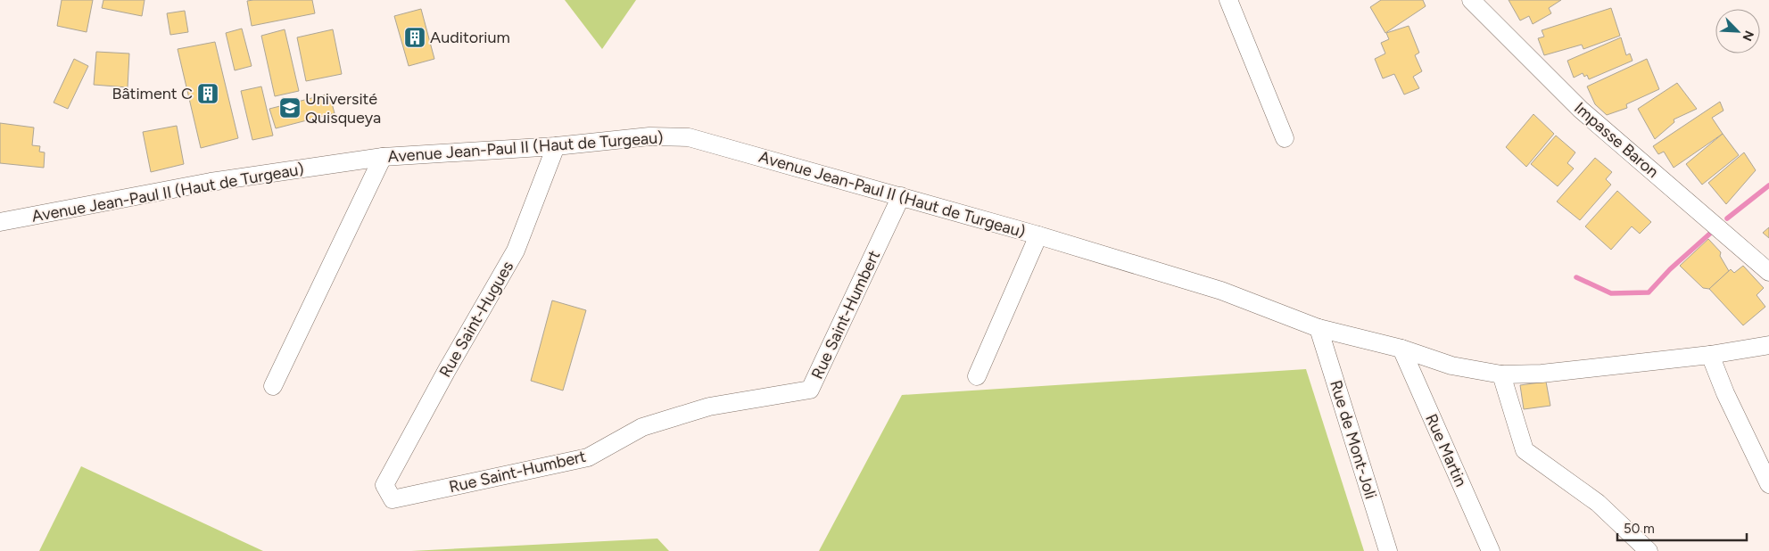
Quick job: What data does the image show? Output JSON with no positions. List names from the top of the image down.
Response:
{
  "streets": {
    "street": [
      "Impasse Baron",
      "Avenue Jean-Paul II (Haut de Turgeau)",
      "Rue Saint-Humbert",
      "Rue Saint-Hugues",
      "Rue de Mont-Joli",
      "Rue Martin"
    ]
  },
  "crossings": [
    ["Avenue Jean-Paul II (Haut de Turgeau)", "Rue Saint-Humbert"],
    ["Avenue Jean-Paul II (Haut de Turgeau)", "Rue Saint-Hugues"],
    ["Avenue Jean-Paul II (Haut de Turgeau)", "Rue de Mont-Joli"],
    ["Avenue Jean-Paul II (Haut de Turgeau)", "Rue Martin"],
    ["Rue Saint-Humbert", "Rue Saint-Hugues"]
  ],
  "places": {
    "building": ["Auditorium", "Bâtiment C"],
    "school or university": ["Université Quisqueya"]
  },
  "scale_bar": "50 m",
  "north": "bottom right"
}
